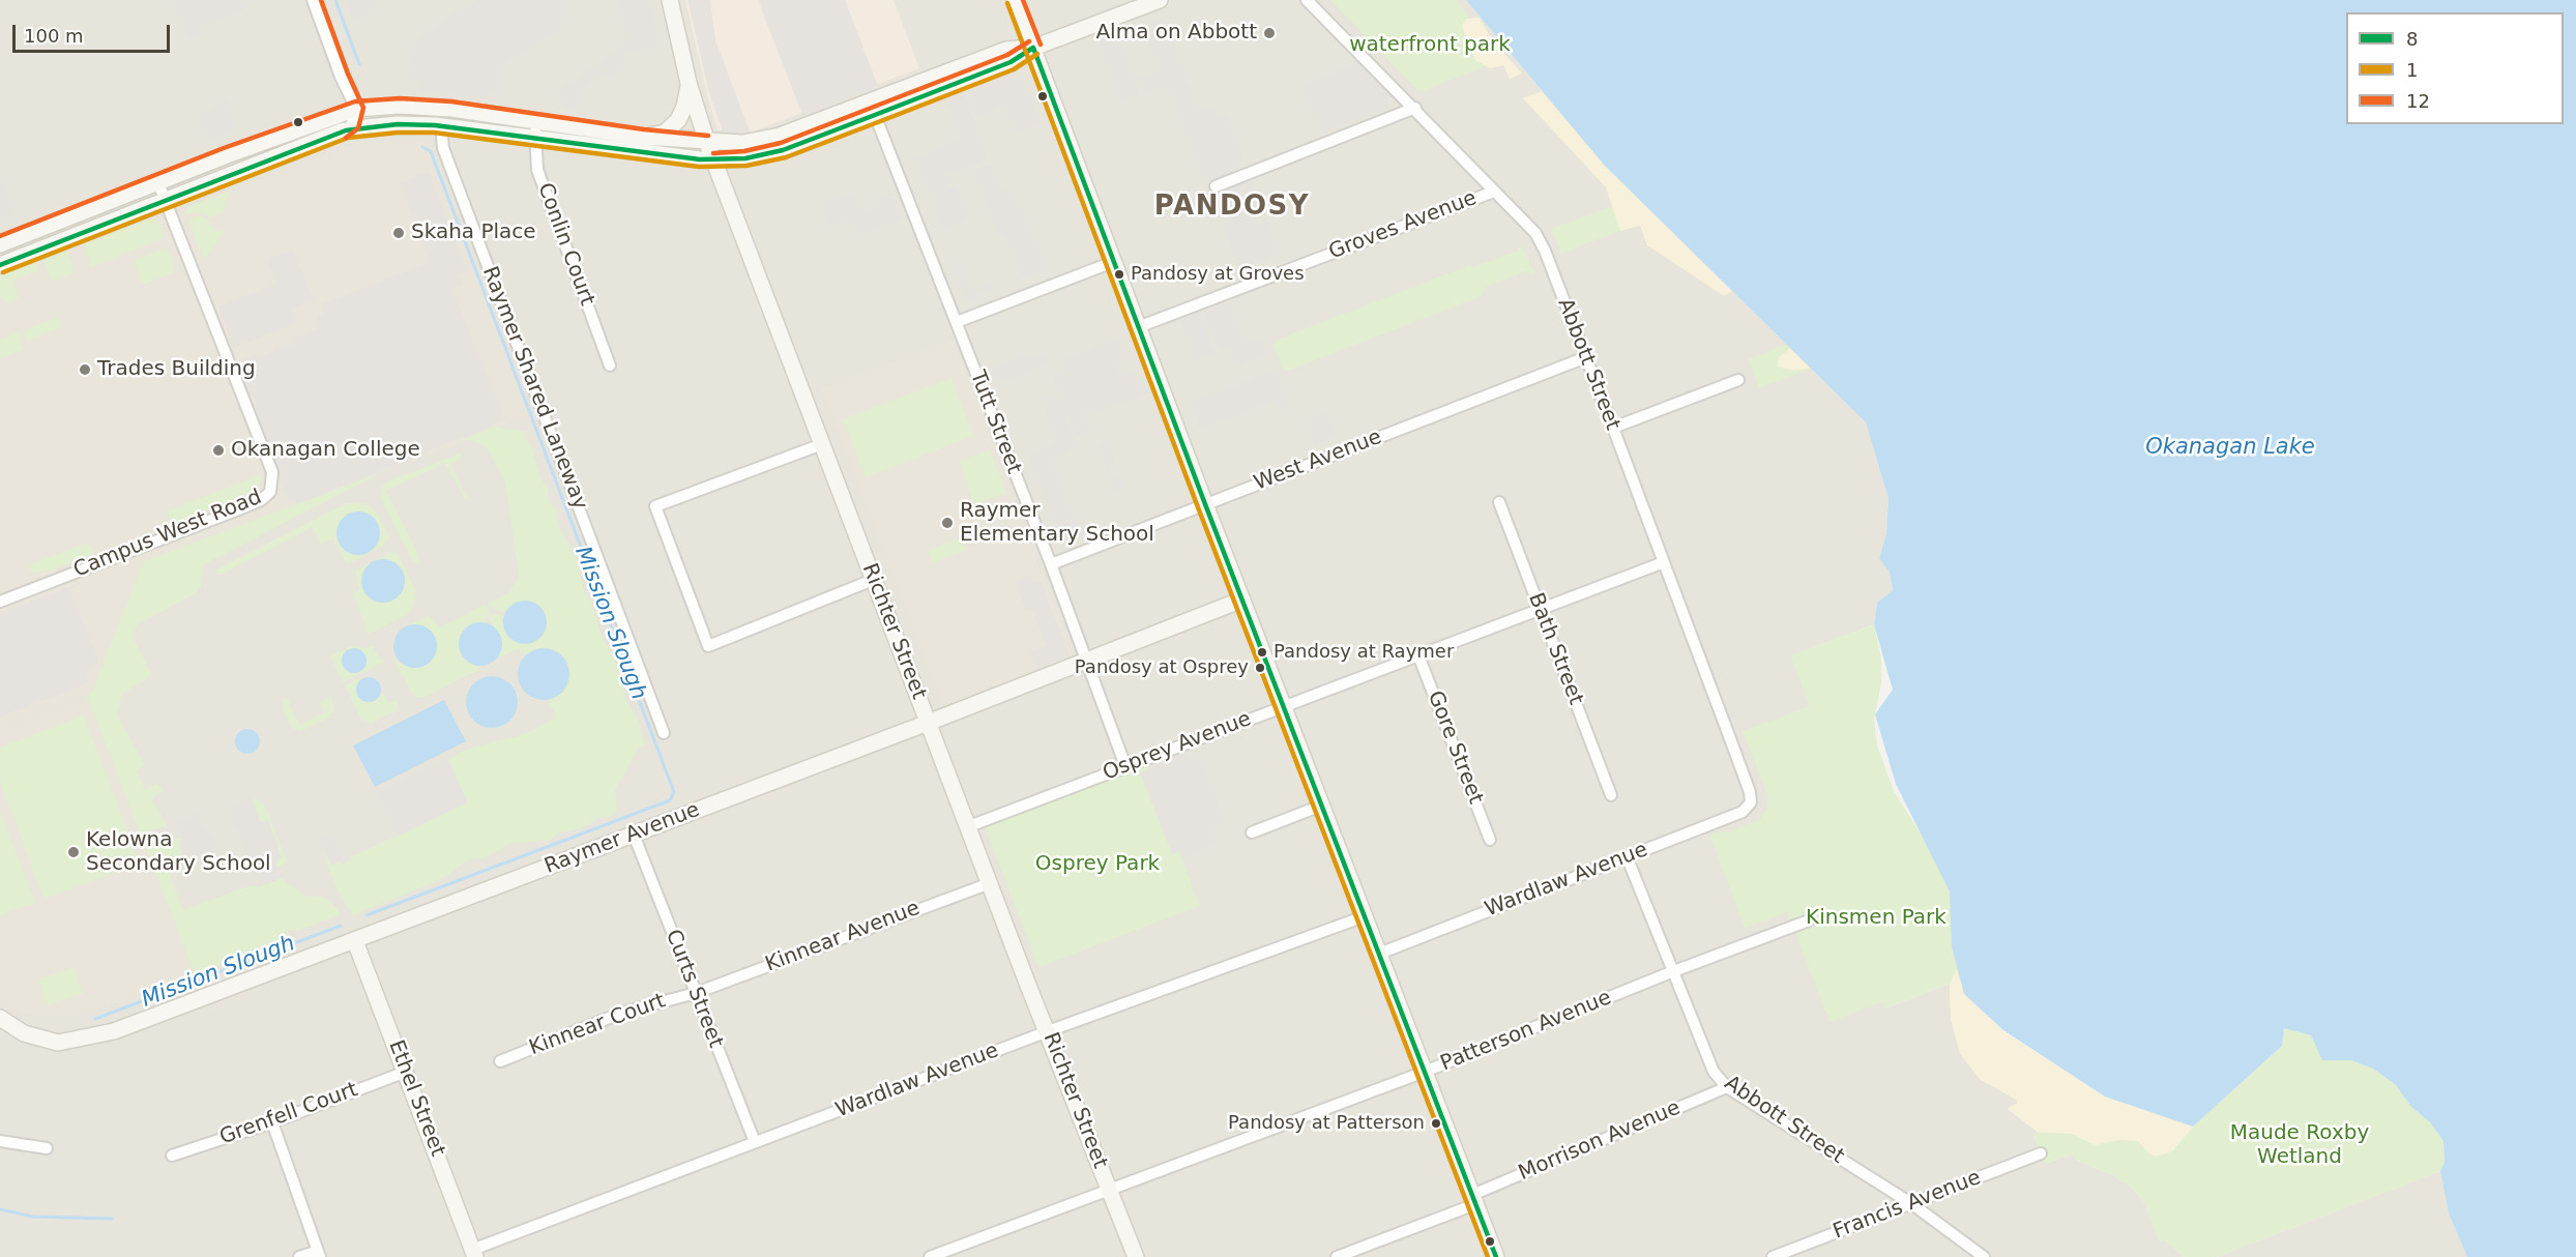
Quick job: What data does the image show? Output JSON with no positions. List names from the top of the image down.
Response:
{
  "streets": {
    "street": [
      "Groves Avenue",
      "Conlin Court",
      "Abbott Street",
      "Raymer Shared Laneway",
      "Tutt Street",
      "West Avenue",
      "Campus West Road",
      "Richter Street",
      "Bath Street",
      "Osprey Avenue",
      "Gore Street",
      "Raymer Avenue",
      "Wardlaw Avenue",
      "Kinnear Avenue",
      "Curts Street",
      "Kinnear Court",
      "Patterson Avenue",
      "Ethel Street",
      "Grenfell Court",
      "Morrison Avenue",
      "Francis Avenue"
    ]
  },
  "crossings": [
    ["Groves Avenue", "Abbott Street"],
    ["Abbott Street", "West Avenue"],
    ["Abbott Street", "Osprey Avenue"],
    ["Abbott Street", "Wardlaw Avenue"],
    ["Abbott Street", "Patterson Avenue"],
    ["Abbott Street", "Morrison Avenue"],
    ["Abbott Street", "Francis Avenue"],
    ["Tutt Street", "West Avenue"],
    ["Tutt Street", "Osprey Avenue"],
    ["Tutt Street", "Raymer Avenue"],
    ["Richter Street", "Osprey Avenue"],
    ["Richter Street", "Raymer Avenue"],
    ["Richter Street", "Wardlaw Avenue"],
    ["Richter Street", "Kinnear Avenue"],
    ["Richter Street", "Patterson Avenue"],
    ["Bath Street", "Osprey Avenue"],
    ["Osprey Avenue", "Gore Street"],
    ["Raymer Avenue", "Curts Street"],
    ["Raymer Avenue", "Ethel Street"],
    ["Wardlaw Avenue", "Curts Street"],
    ["Wardlaw Avenue", "Ethel Street"],
    ["Kinnear Avenue", "Curts Street"],
    ["Kinnear Avenue", "Kinnear Court"],
    ["Curts Street", "Kinnear Court"],
    ["Ethel Street", "Grenfell Court"]
  ],
  "districts": ["PANDOSY"],
  "water": ["Okanagan Lake", "Mission Slough"],
  "parks": [
    "waterfront park",
    "Osprey Park",
    "Kinsmen Park",
    "Maude Roxby Wetland"
  ],
  "places": [
    "Alma on Abbott",
    "Skaha Place",
    "Pandosy at Groves",
    "Trades Building",
    "Okanagan College",
    "Raymer Elementary School",
    "Pandosy at Raymer",
    "Pandosy at Osprey",
    "Kelowna Secondary School",
    "Pandosy at Patterson"
  ],
  "lines": ["transit line 12", "transit line 1", "transit line 8"],
  "legend": ["8", "1", "12"],
  "scale_bar": "100 m"
}
